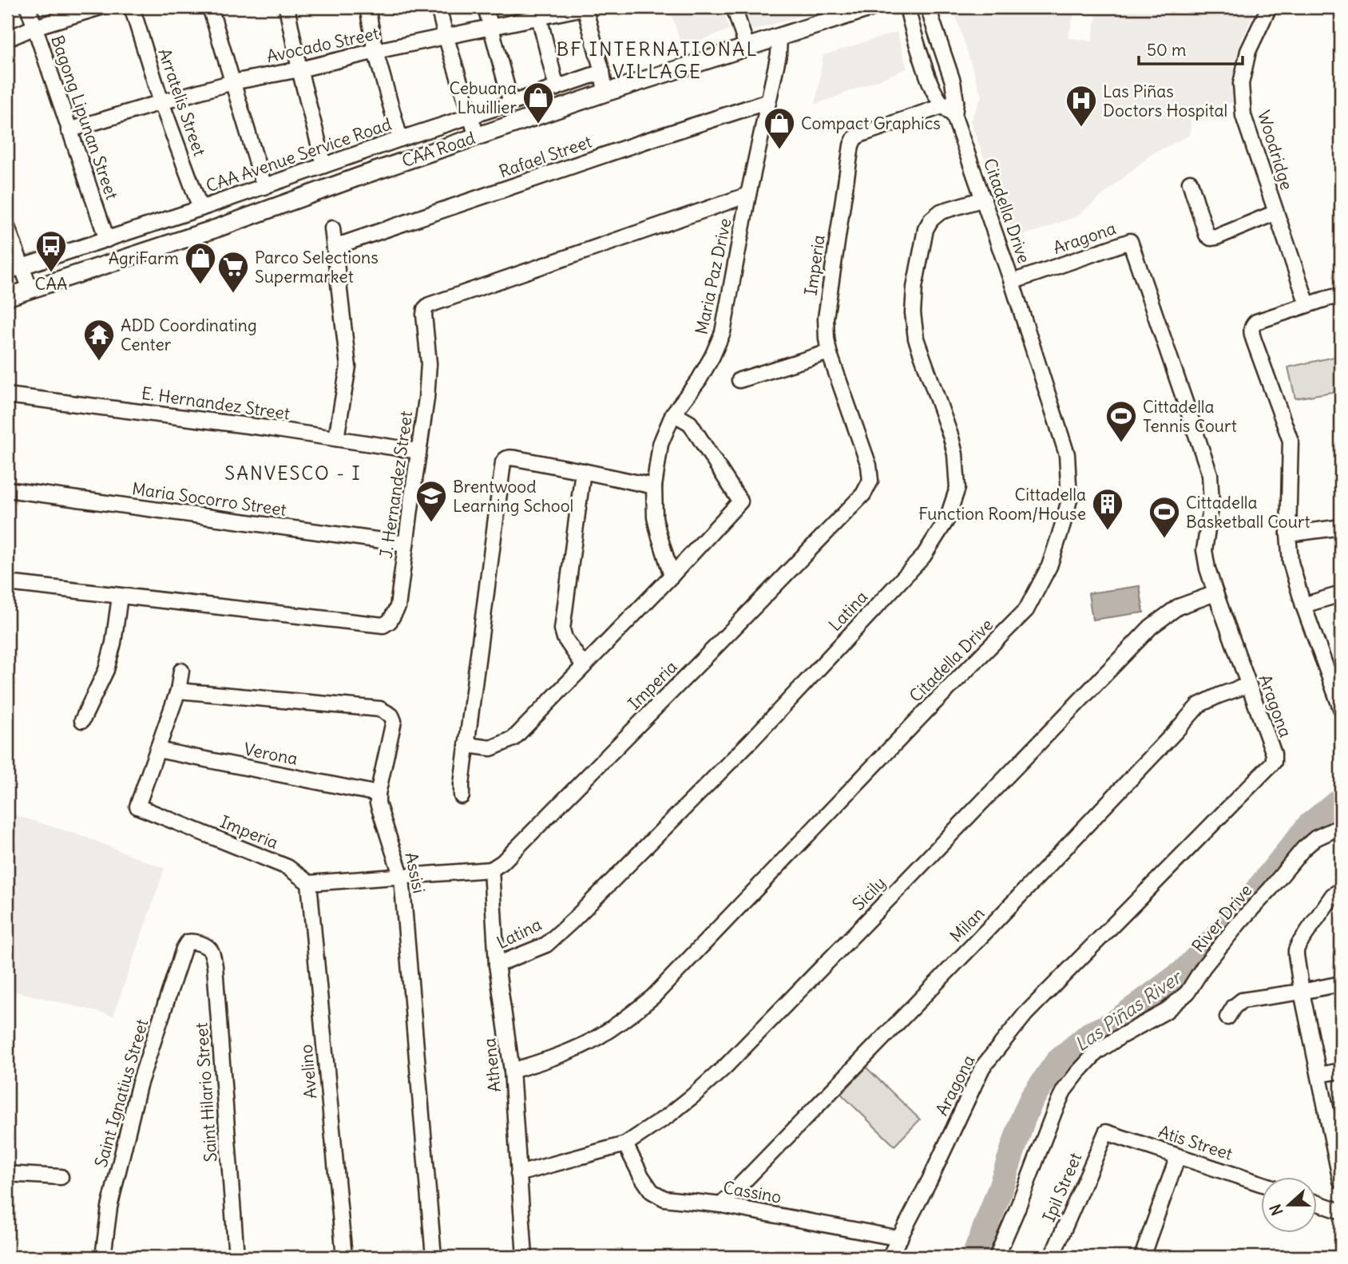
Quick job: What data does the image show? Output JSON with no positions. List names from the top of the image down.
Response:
{
  "streets": {
    "main road": ["CAA Road"],
    "street": [
      "Avocado Street",
      "Arratelis Street",
      "Bagong Lipunan Street",
      "Woodridge",
      "CAA Avenue Service Road",
      "Rafael Street",
      "Citadella Drive",
      "Aragona",
      "Imperia",
      "Maria Paz Drive",
      "E. Hernandez Street",
      "J. Hernandez Street",
      "Maria Socorro Street",
      "Latina",
      "Verona",
      "Assisi",
      "Sicily",
      "River Drive",
      "Milan",
      "Athena",
      "Avelino",
      "Saint Hilario Street",
      "Saint Ignatius Street",
      "Atis Street",
      "Ipil Street",
      "Cassino"
    ]
  },
  "crossings": [
    ["Avocado Street", "Arratelis Street"],
    ["Avocado Street", "Bagong Lipunan Street"],
    ["Arratelis Street", "CAA Avenue Service Road"],
    ["Bagong Lipunan Street", "CAA Avenue Service Road"],
    ["CAA Road", "Maria Paz Drive"],
    ["Rafael Street", "Maria Paz Drive"],
    ["Citadella Drive", "Aragona"],
    ["Citadella Drive", "Imperia"],
    ["Citadella Drive", "Latina"],
    ["Citadella Drive", "Athena"],
    ["Aragona", "Sicily"],
    ["Aragona", "Milan"],
    ["Aragona", "Cassino"],
    ["Imperia", "Verona"],
    ["Imperia", "Assisi"],
    ["Imperia", "Athena"],
    ["Imperia", "Avelino"],
    ["Maria Paz Drive", "J. Hernandez Street"],
    ["E. Hernandez Street", "J. Hernandez Street"],
    ["J. Hernandez Street", "Maria Socorro Street"],
    ["Latina", "Athena"],
    ["Verona", "Assisi"],
    ["Sicily", "Athena"],
    ["Sicily", "Cassino"],
    ["Milan", "Cassino"],
    ["Saint Hilario Street", "Saint Ignatius Street"],
    ["Atis Street", "Ipil Street"]
  ],
  "districts": ["BF INTERNATIONAL VILLAGE", "SANVESCO - I"],
  "water": ["Las Piñas River"],
  "places": {
    "shop": ["Cebuana Lhuillier", "Compact Graphics", "AgriFarm"],
    "hospital": ["Las Piñas Doctors Hospital"],
    "bus stop": ["CAA"],
    "supermarket": ["Parco Selections Supermarket"],
    "temple": ["ADD Coordinating Center"],
    "sports": ["Cittadella Tennis Court", "Cittadella Basketball Court"],
    "school or university": ["Brentwood Learning School"],
    "building": ["Cittadella Function Room/House"]
  },
  "scale_bar": "50 m",
  "north": "left"
}
